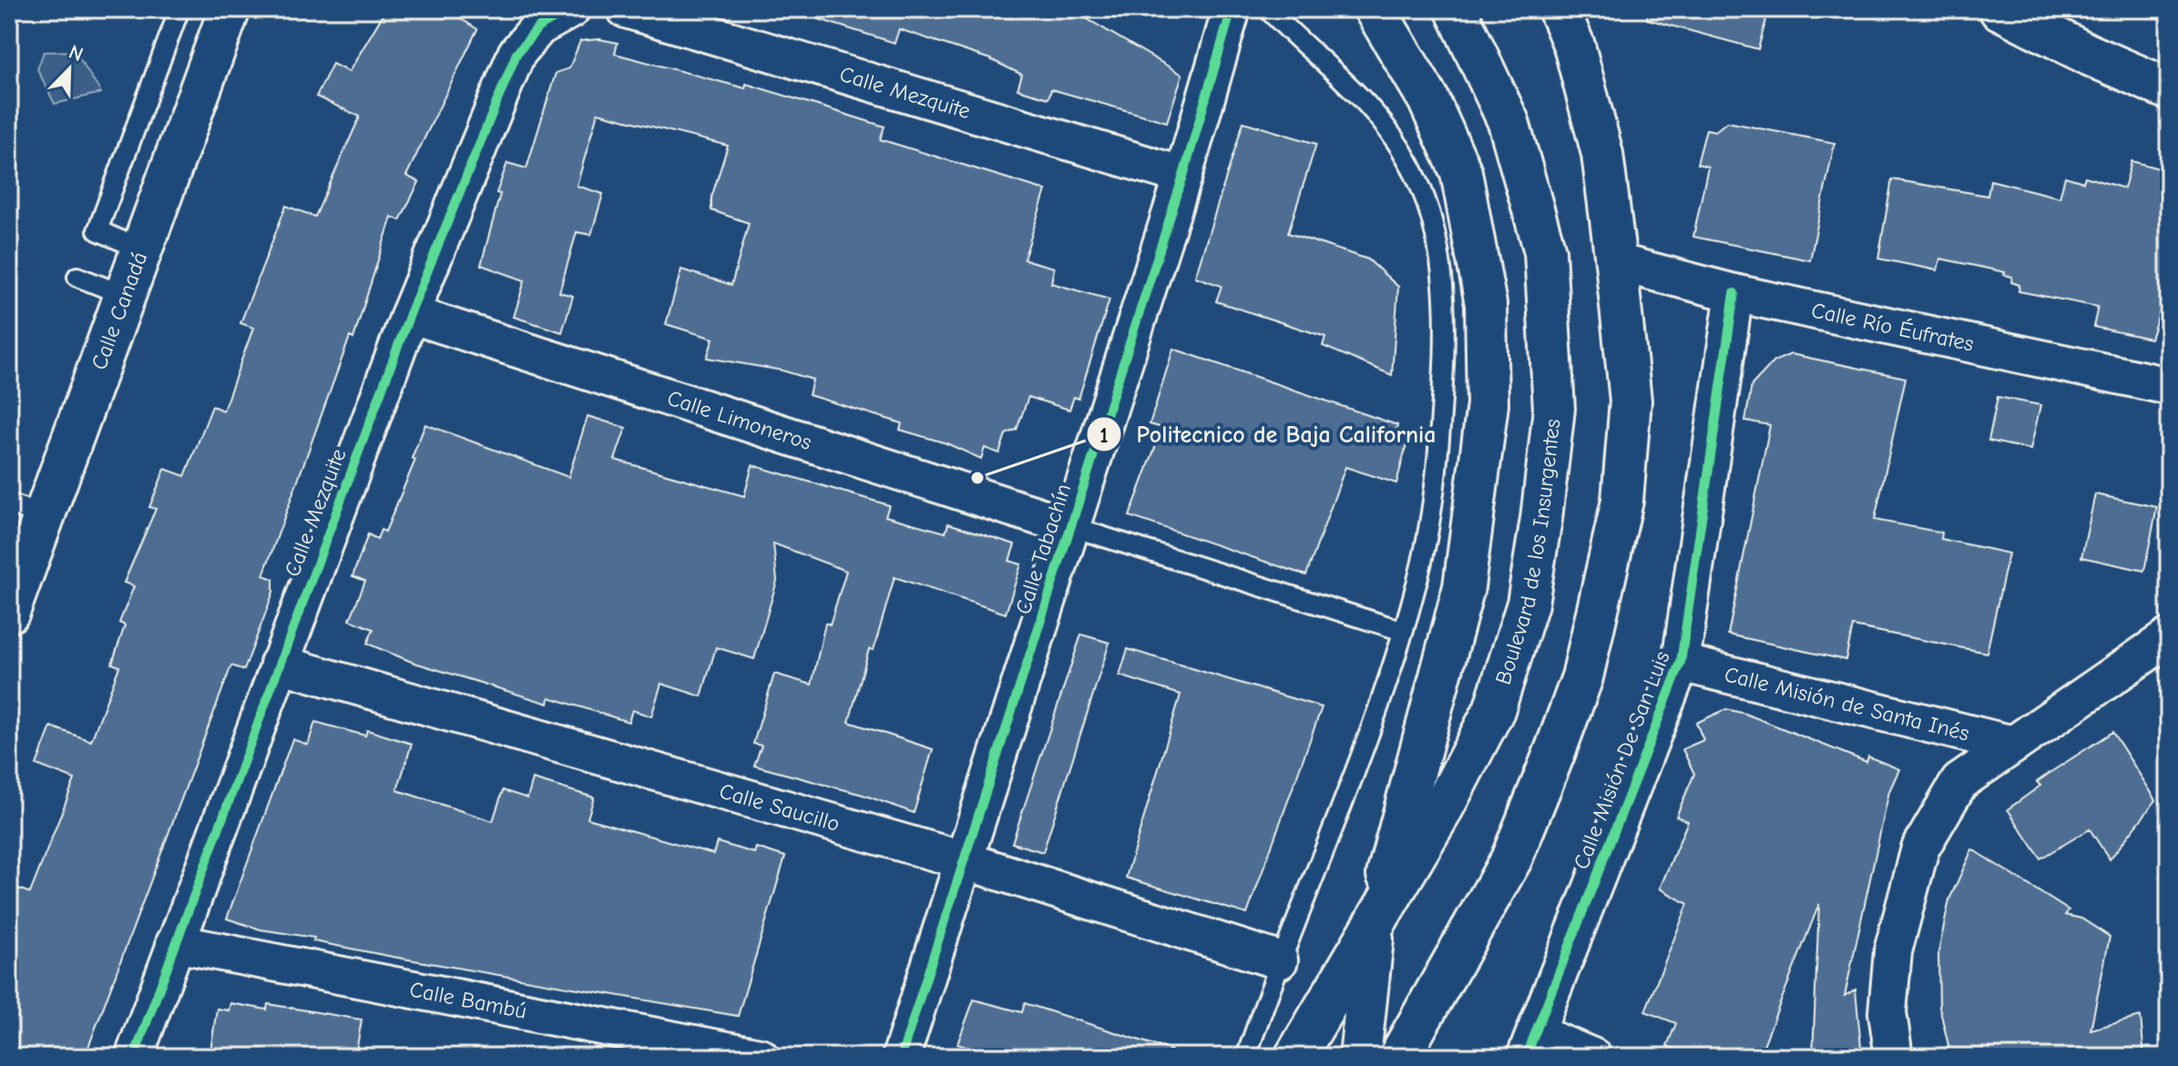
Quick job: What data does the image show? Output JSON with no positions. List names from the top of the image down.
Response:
{
  "streets": {
    "main road": ["Calle Canadá", "Boulevard de los Insurgentes"],
    "street": [
      "Calle Mezquite",
      "Calle Río Éufrates",
      "Calle Limoneros",
      "Calle Tabachín",
      "Calle Misión de Santa Inés",
      "Calle Misión De San Luis",
      "Calle Saucillo",
      "Calle Bambú"
    ]
  },
  "crossings": [
    ["Calle Mezquite", "Calle Limoneros"],
    ["Calle Mezquite", "Calle Tabachín"],
    ["Calle Mezquite", "Calle Saucillo"],
    ["Calle Mezquite", "Calle Bambú"],
    ["Calle Río Éufrates", "Calle Misión De San Luis"],
    ["Calle Limoneros", "Calle Tabachín"],
    ["Calle Tabachín", "Calle Saucillo"],
    ["Calle Misión de Santa Inés", "Calle Misión De San Luis"]
  ],
  "places": ["Politecnico de Baja California"],
  "north": "top right"
}
